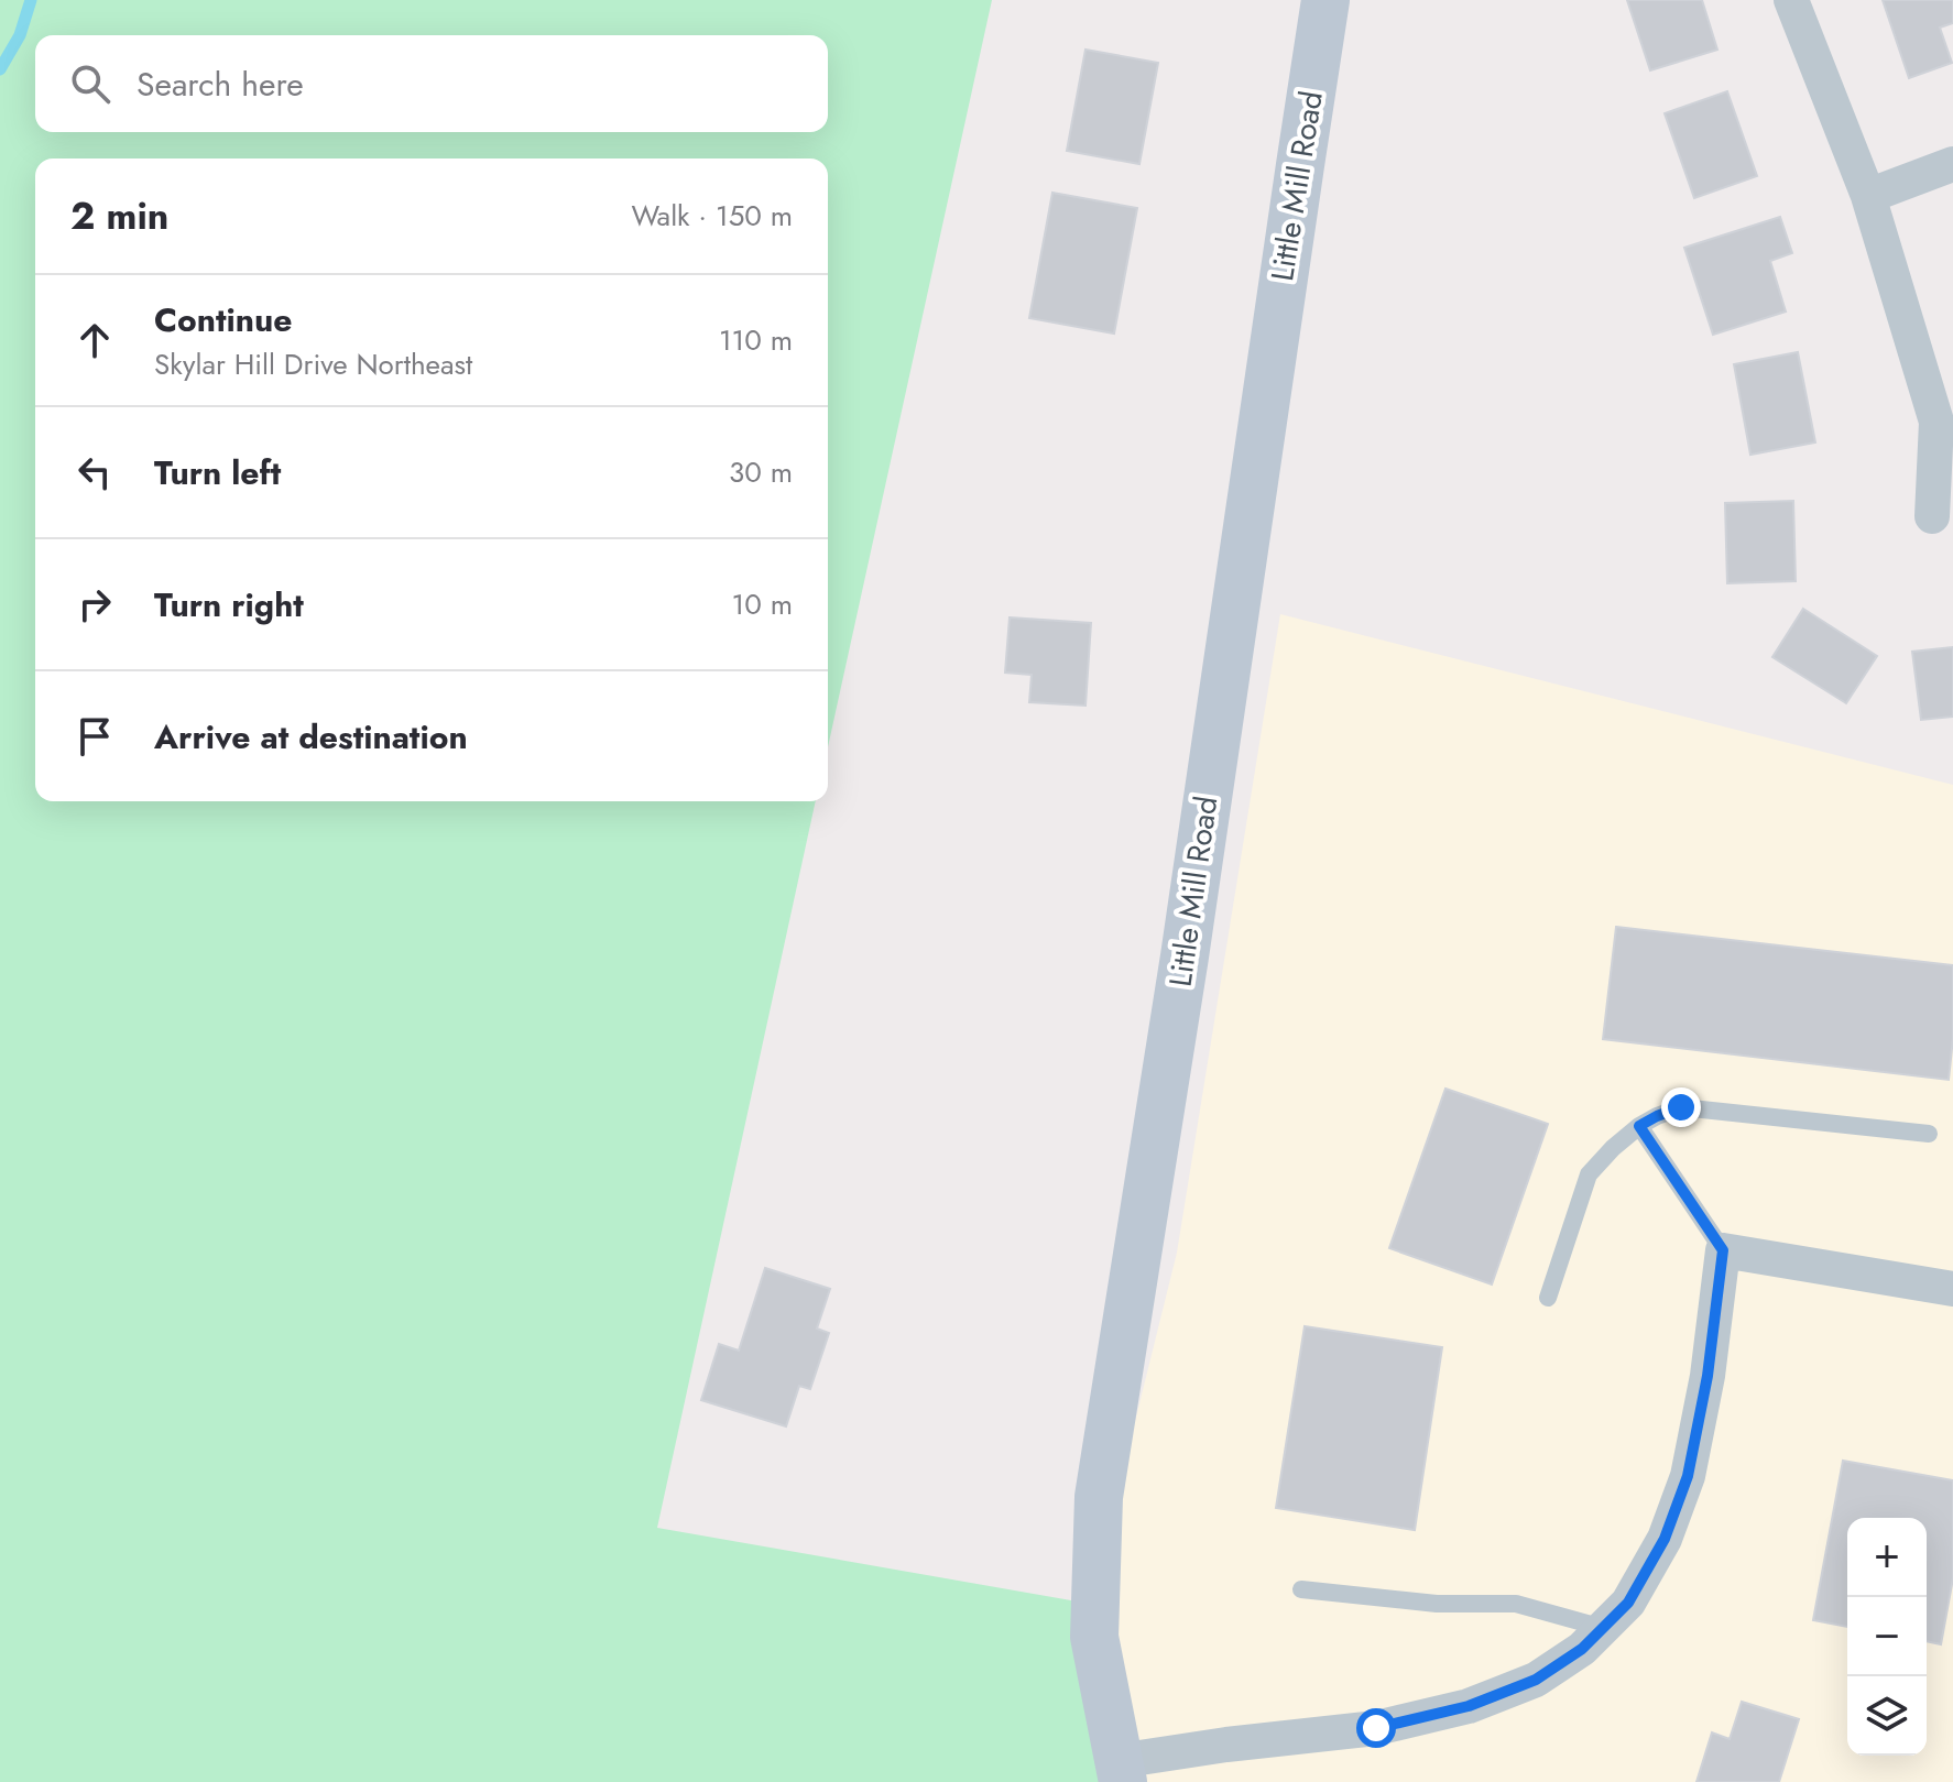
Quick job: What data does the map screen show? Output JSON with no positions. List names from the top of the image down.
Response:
{
  "streets": {
    "street": ["Little Mill Road"]
  },
  "page": {
    "search": "Search here",
    "heading": ["2 min", "Walk · 150 m"],
    "list": [
      ["Continue", "Skylar Hill Drive Northeast", "110 m"],
      ["Turn left", "30 m"],
      ["Turn right", "10 m"],
      "Arrive at destination"
    ],
    "map_buttons": ["+", "−"]
  }
}
